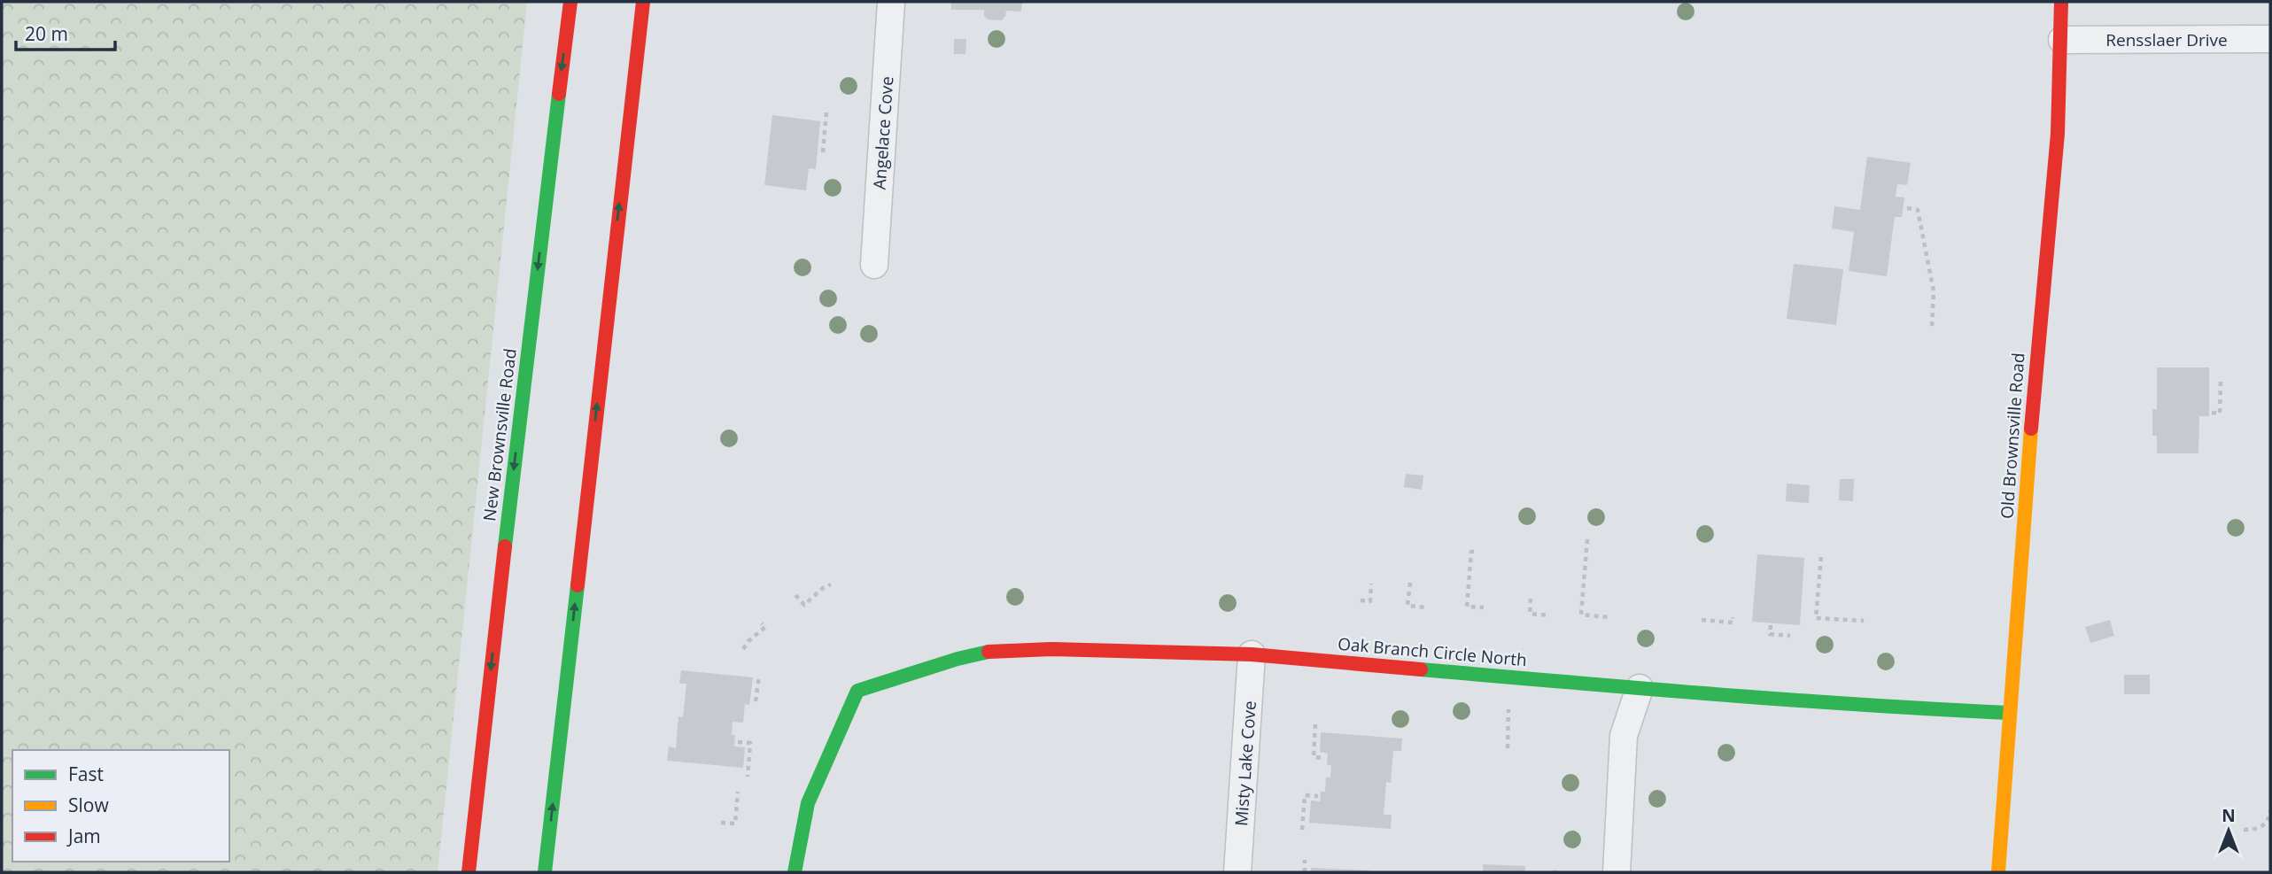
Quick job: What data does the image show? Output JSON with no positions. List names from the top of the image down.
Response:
{
  "streets": {
    "street": [
      "Rensslaer Drive",
      "Angelace Cove",
      "New Brownsville Road",
      "Old Brownsville Road",
      "Oak Branch Circle North",
      "Misty Lake Cove"
    ]
  },
  "crossings": [
    ["Rensslaer Drive", "Old Brownsville Road"],
    ["Old Brownsville Road", "Oak Branch Circle North"],
    ["Oak Branch Circle North", "Misty Lake Cove"]
  ],
  "legend": ["Fast", "Slow", "Jam"],
  "scale_bar": "20 m",
  "north": "top"
}
